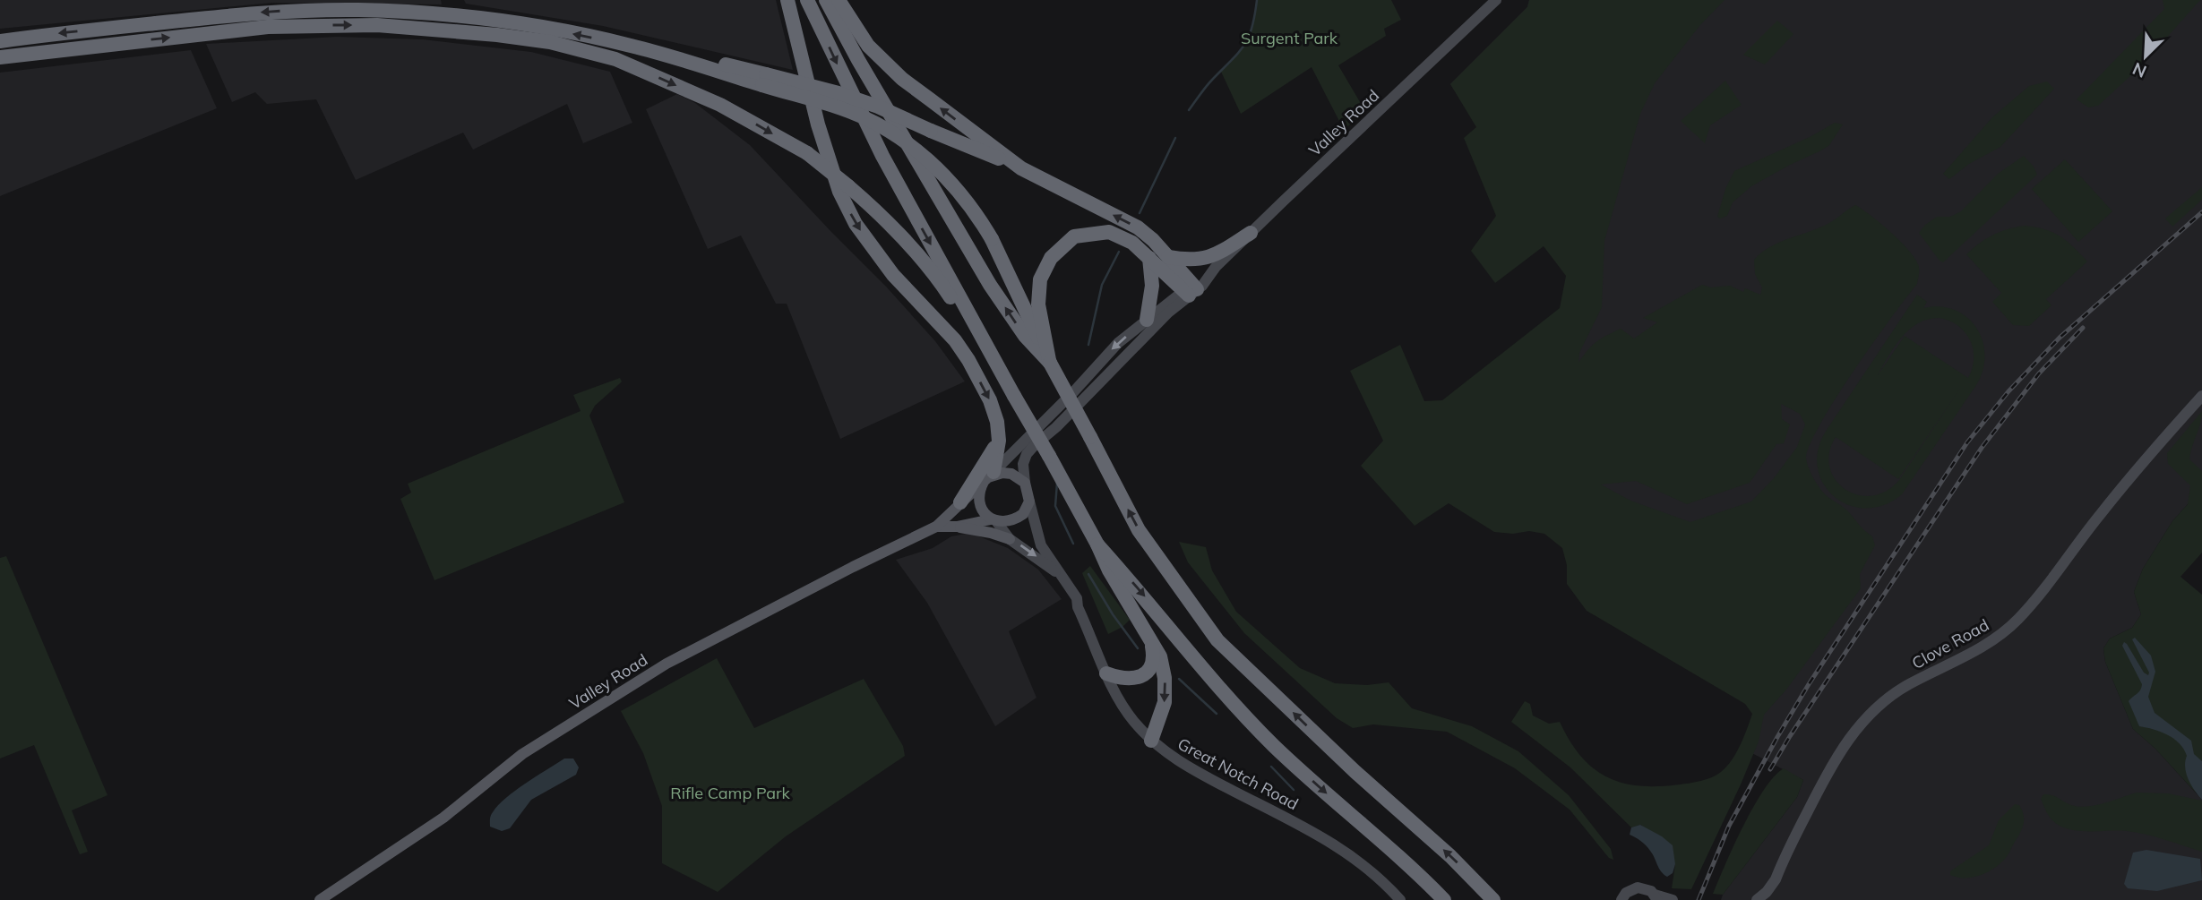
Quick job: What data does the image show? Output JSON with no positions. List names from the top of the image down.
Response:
{
  "streets": {
    "main road": ["Valley Road"],
    "street": ["Clove Road", "Great Notch Road"]
  },
  "crossings": [
    ["Valley Road", "Great Notch Road"]
  ],
  "parks": ["Surgent Park", "Rifle Camp Park"],
  "north": "bottom left"
}
